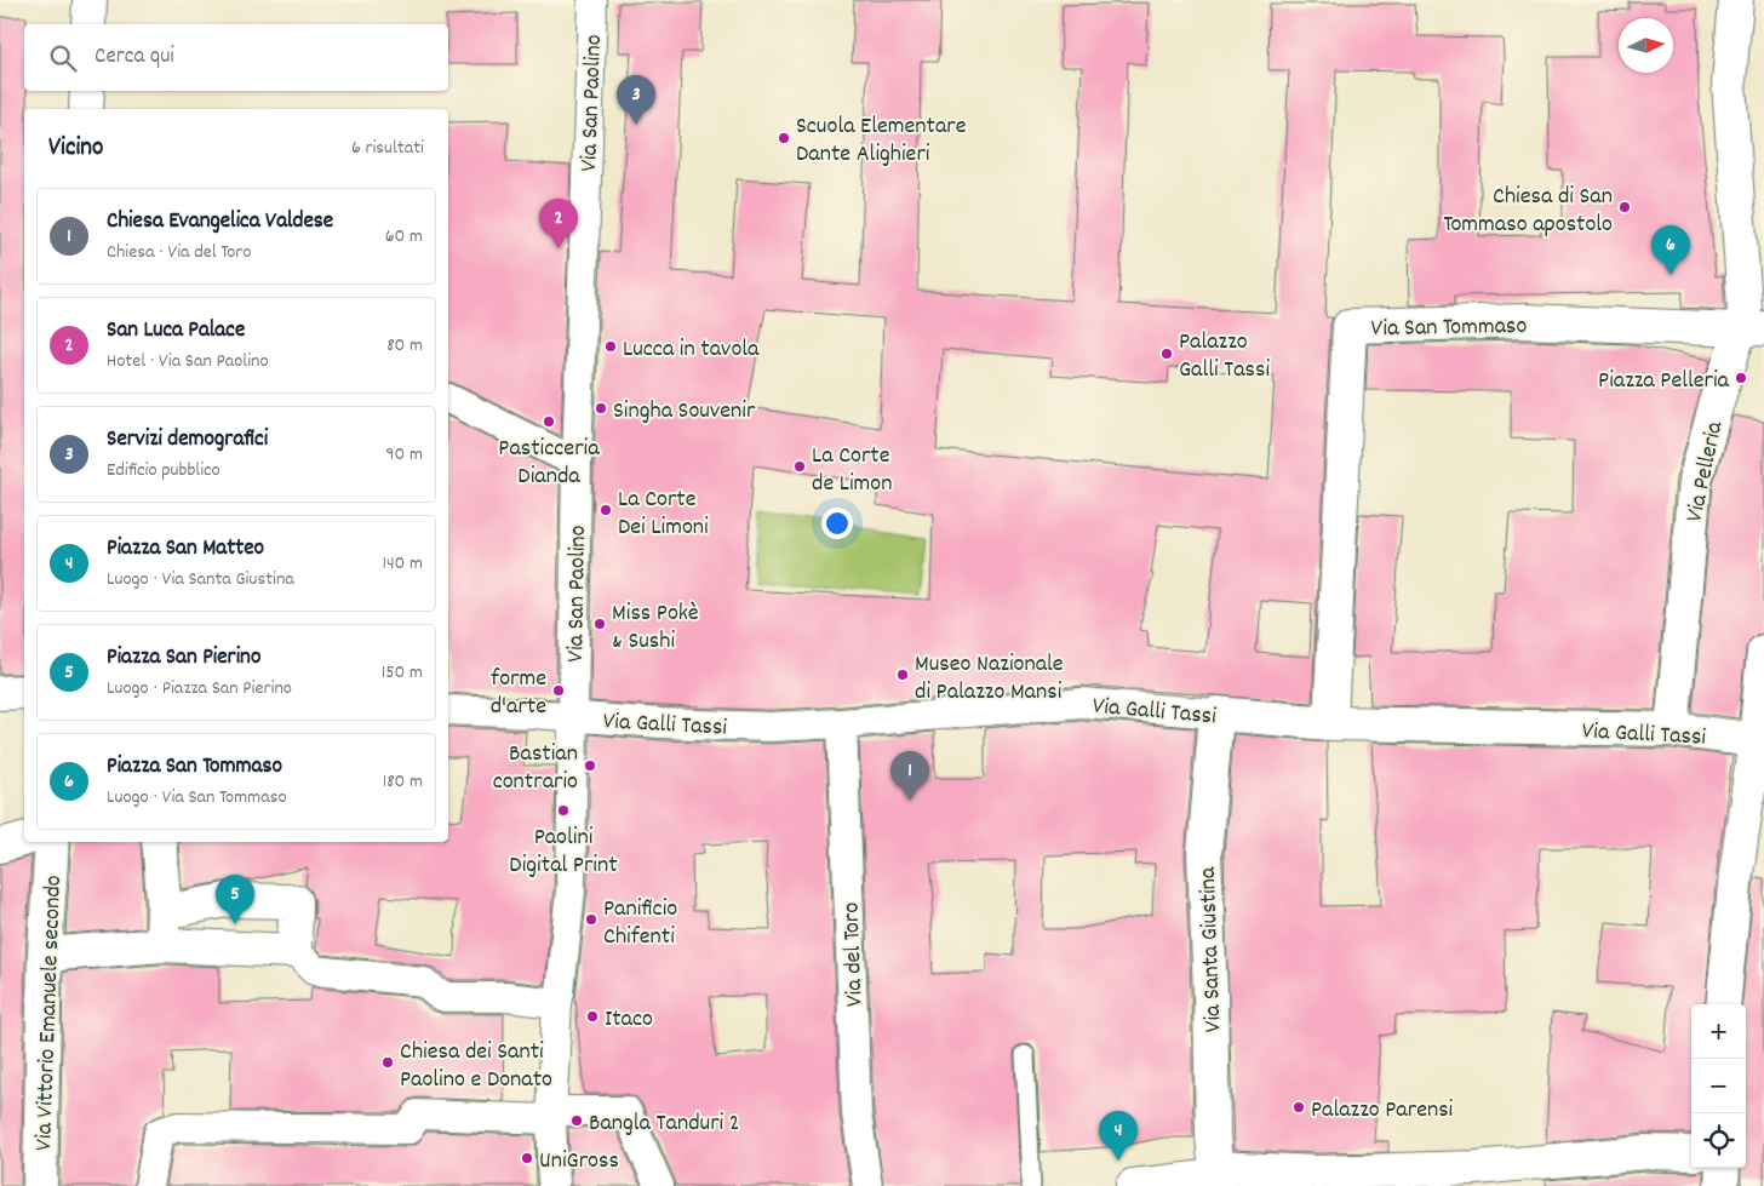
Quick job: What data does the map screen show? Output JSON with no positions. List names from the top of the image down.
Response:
{
  "streets": {
    "street": [
      "Via San Paolino",
      "Via San Tommaso",
      "Via Pelleria",
      "Via Galli Tassi",
      "Via Santa Giustina",
      "Via del Toro",
      "Via Vittorio Emanuele secondo"
    ]
  },
  "crossings": [
    ["Via San Paolino", "Via Galli Tassi"],
    ["Via San Tommaso", "Via Pelleria"],
    ["Via San Tommaso", "Via Galli Tassi"],
    ["Via Pelleria", "Via Galli Tassi"],
    ["Via Galli Tassi", "Via Santa Giustina"],
    ["Via Galli Tassi", "Via del Toro"]
  ],
  "places": [
    "Scuola Elementare Dante Alighieri",
    "Chiesa di San Tommaso apostolo",
    "Lucca in tavola",
    "Palazzo Galli Tassi",
    "Piazza Pelleria",
    "Singha Souvenir",
    "Pasticceria Dianda",
    "La Corte de Limon",
    "La Corte Dei Limoni",
    "Miss Pokè & Sushi",
    "Museo Nazionale di Palazzo Mansi",
    "forme d'arte",
    "Bastian contrario",
    "Paolini Digital Print",
    "Panificio Chifenti",
    "Itaco",
    "Chiesa dei Santi Paolino e Donato",
    "Palazzo Parensi",
    "Bangla Tanduri 2",
    "UniGross"
  ],
  "north": "right",
  "page": {
    "search": "Cerca qui",
    "pins": [
      "3",
      "2",
      "6",
      "1",
      "5",
      "4"
    ],
    "heading": ["Vicino", "6 risultati"],
    "list": [
      {
        "mark": "1",
        "name": "Chiesa Evangelica Valdese",
        "note": "Chiesa · Via del Toro",
        "value": "60 m"
      },
      {
        "mark": "2",
        "name": "San Luca Palace",
        "note": "Hotel · Via San Paolino",
        "value": "80 m"
      },
      {
        "mark": "3",
        "name": "Servizi demografici",
        "note": "Edificio pubblico",
        "value": "90 m"
      },
      {
        "mark": "4",
        "name": "Piazza San Matteo",
        "note": "Luogo · Via Santa Giustina",
        "value": "140 m"
      },
      {
        "mark": "5",
        "name": "Piazza San Pierino",
        "note": "Luogo · Piazza San Pierino",
        "value": "150 m"
      },
      {
        "mark": "6",
        "name": "Piazza San Tommaso",
        "note": "Luogo · Via San Tommaso",
        "value": "180 m"
      }
    ],
    "map_buttons": ["+", "−"]
  }
}
